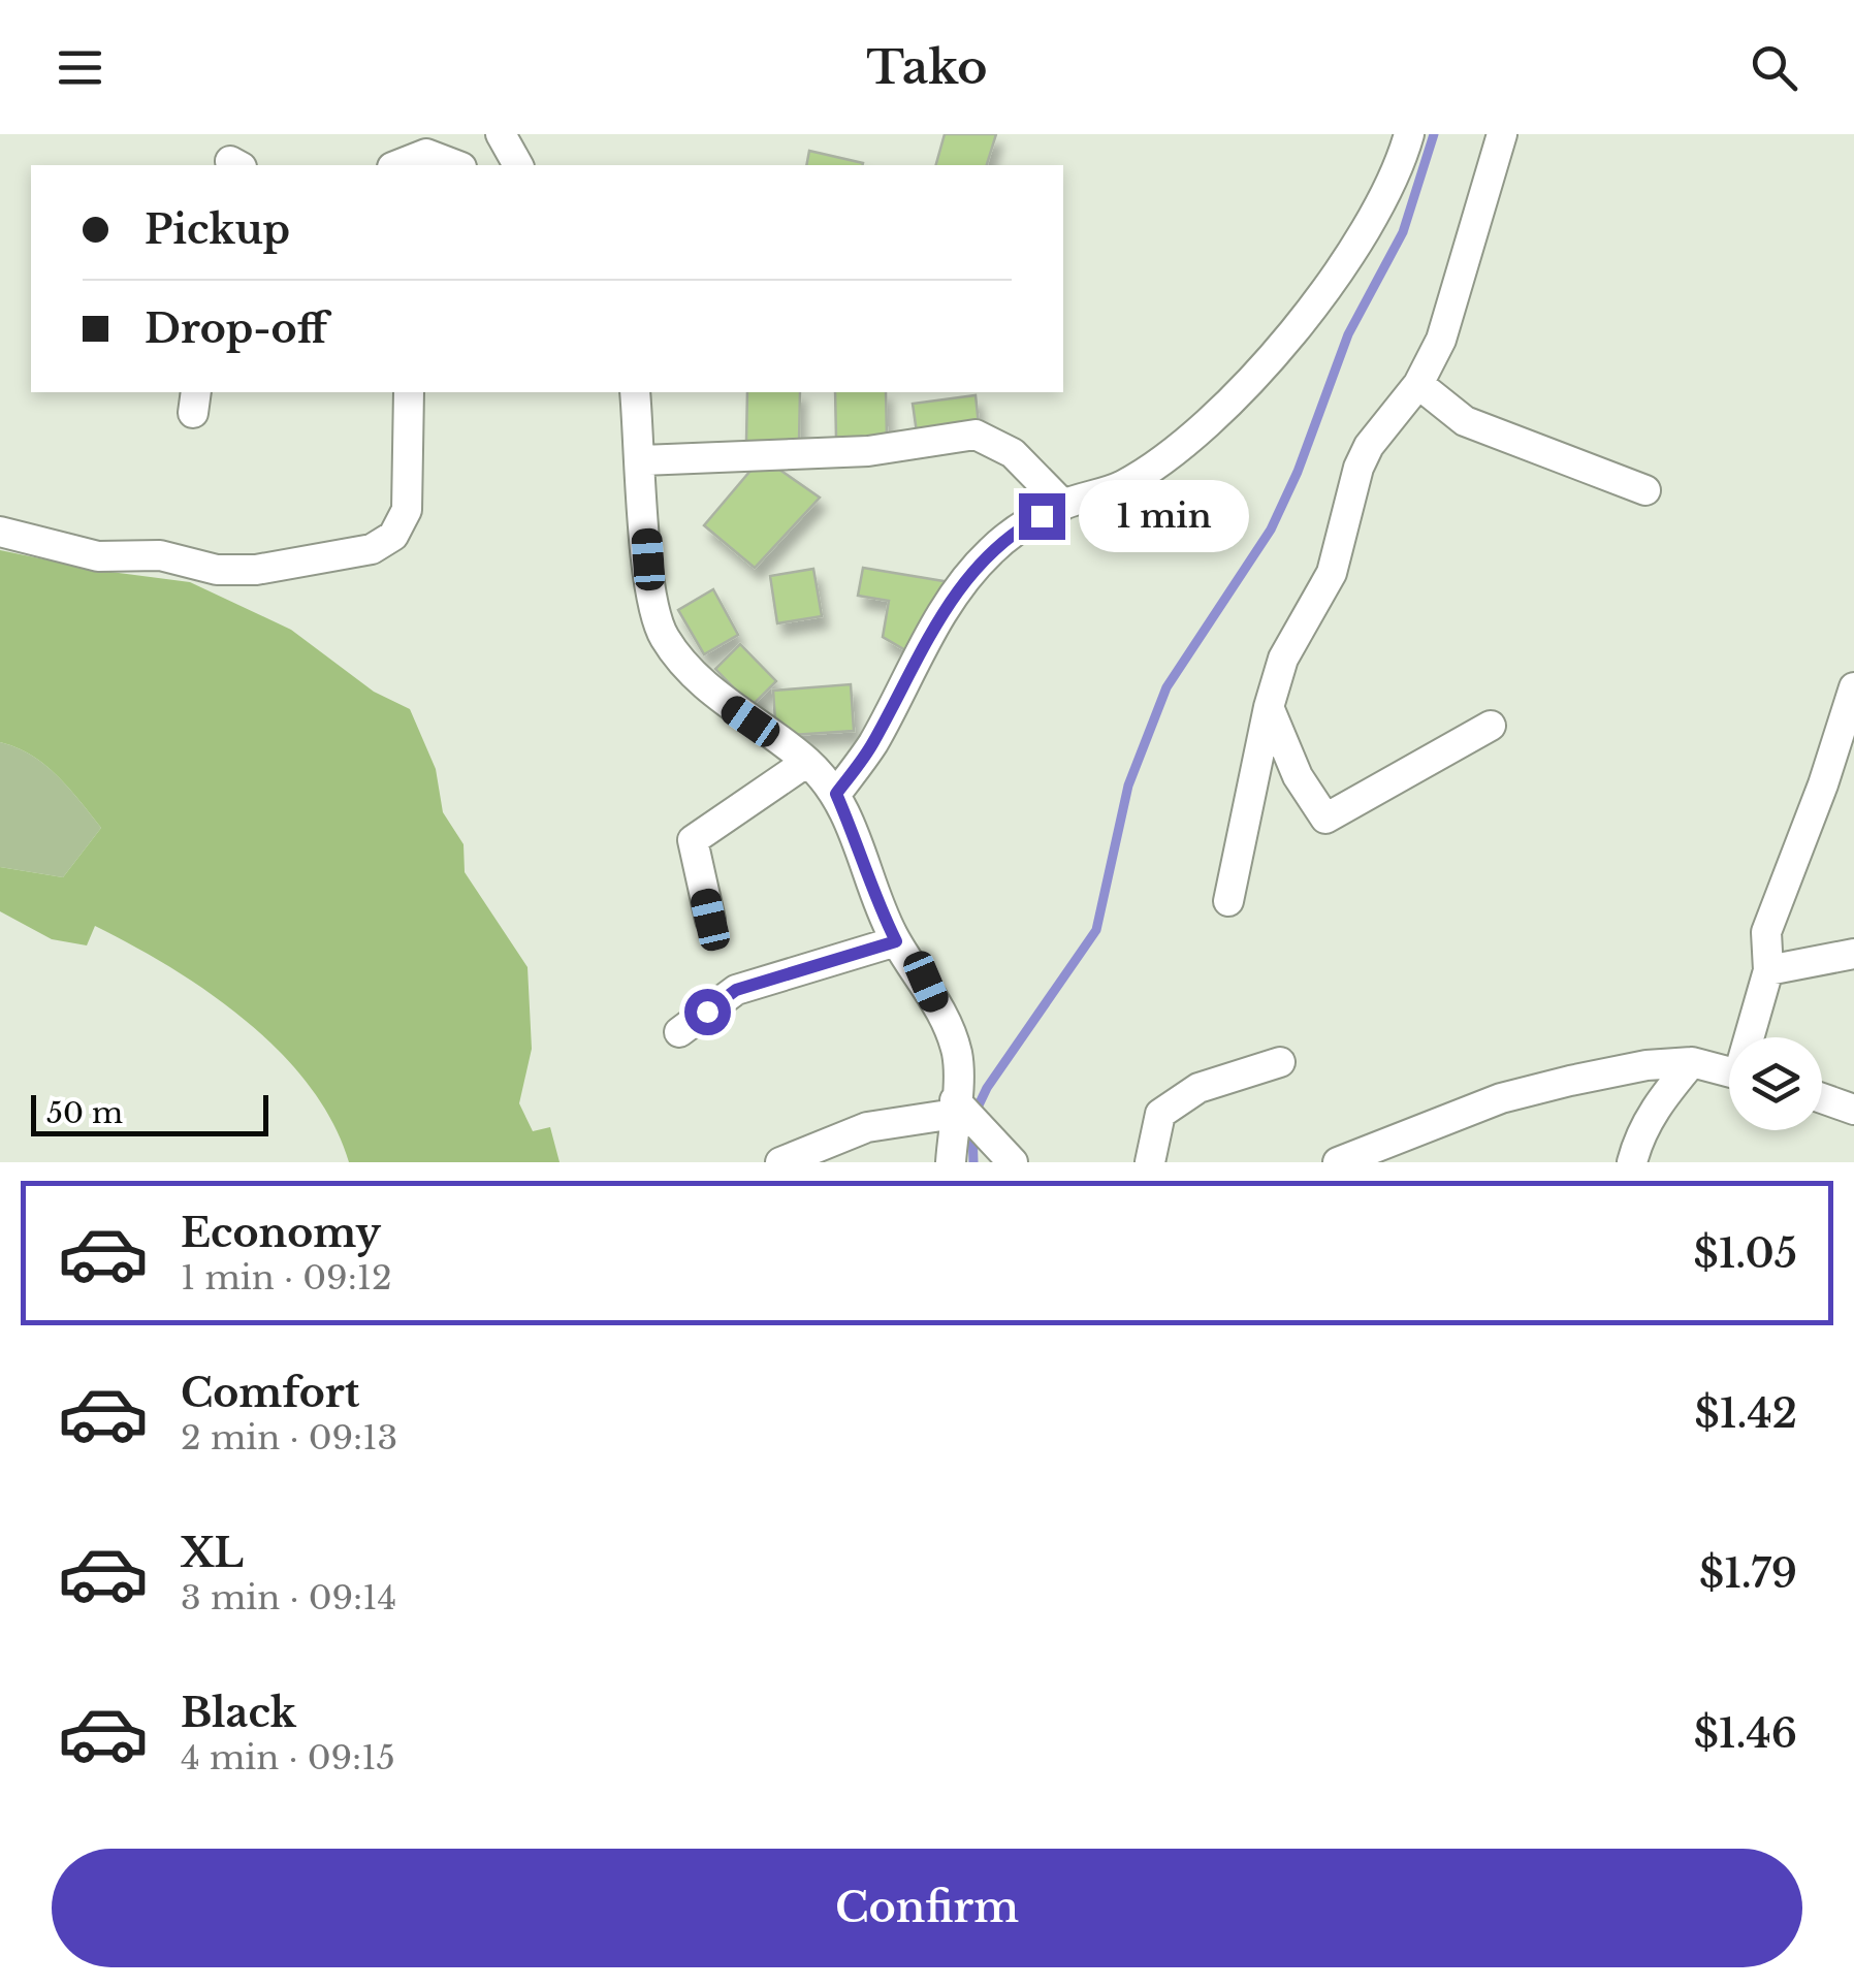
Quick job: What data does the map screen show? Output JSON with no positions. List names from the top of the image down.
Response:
{
  "scale_bar": "50 m",
  "page": {
    "header": "Tako",
    "banner": ["Pickup", "Drop-off"],
    "bubble": "1 min",
    "scale": "50 m",
    "list": [
      {
        "name": "Economy",
        "note": "1 min · 09:12",
        "value": "$1.05"
      },
      {
        "name": "Comfort",
        "note": "2 min · 09:13",
        "value": "$1.42"
      },
      {
        "name": "XL",
        "note": "3 min · 09:14",
        "value": "$1.79"
      },
      {
        "name": "Black",
        "note": "4 min · 09:15",
        "value": "$1.46"
      }
    ],
    "buttons": "Confirm"
  }
}
